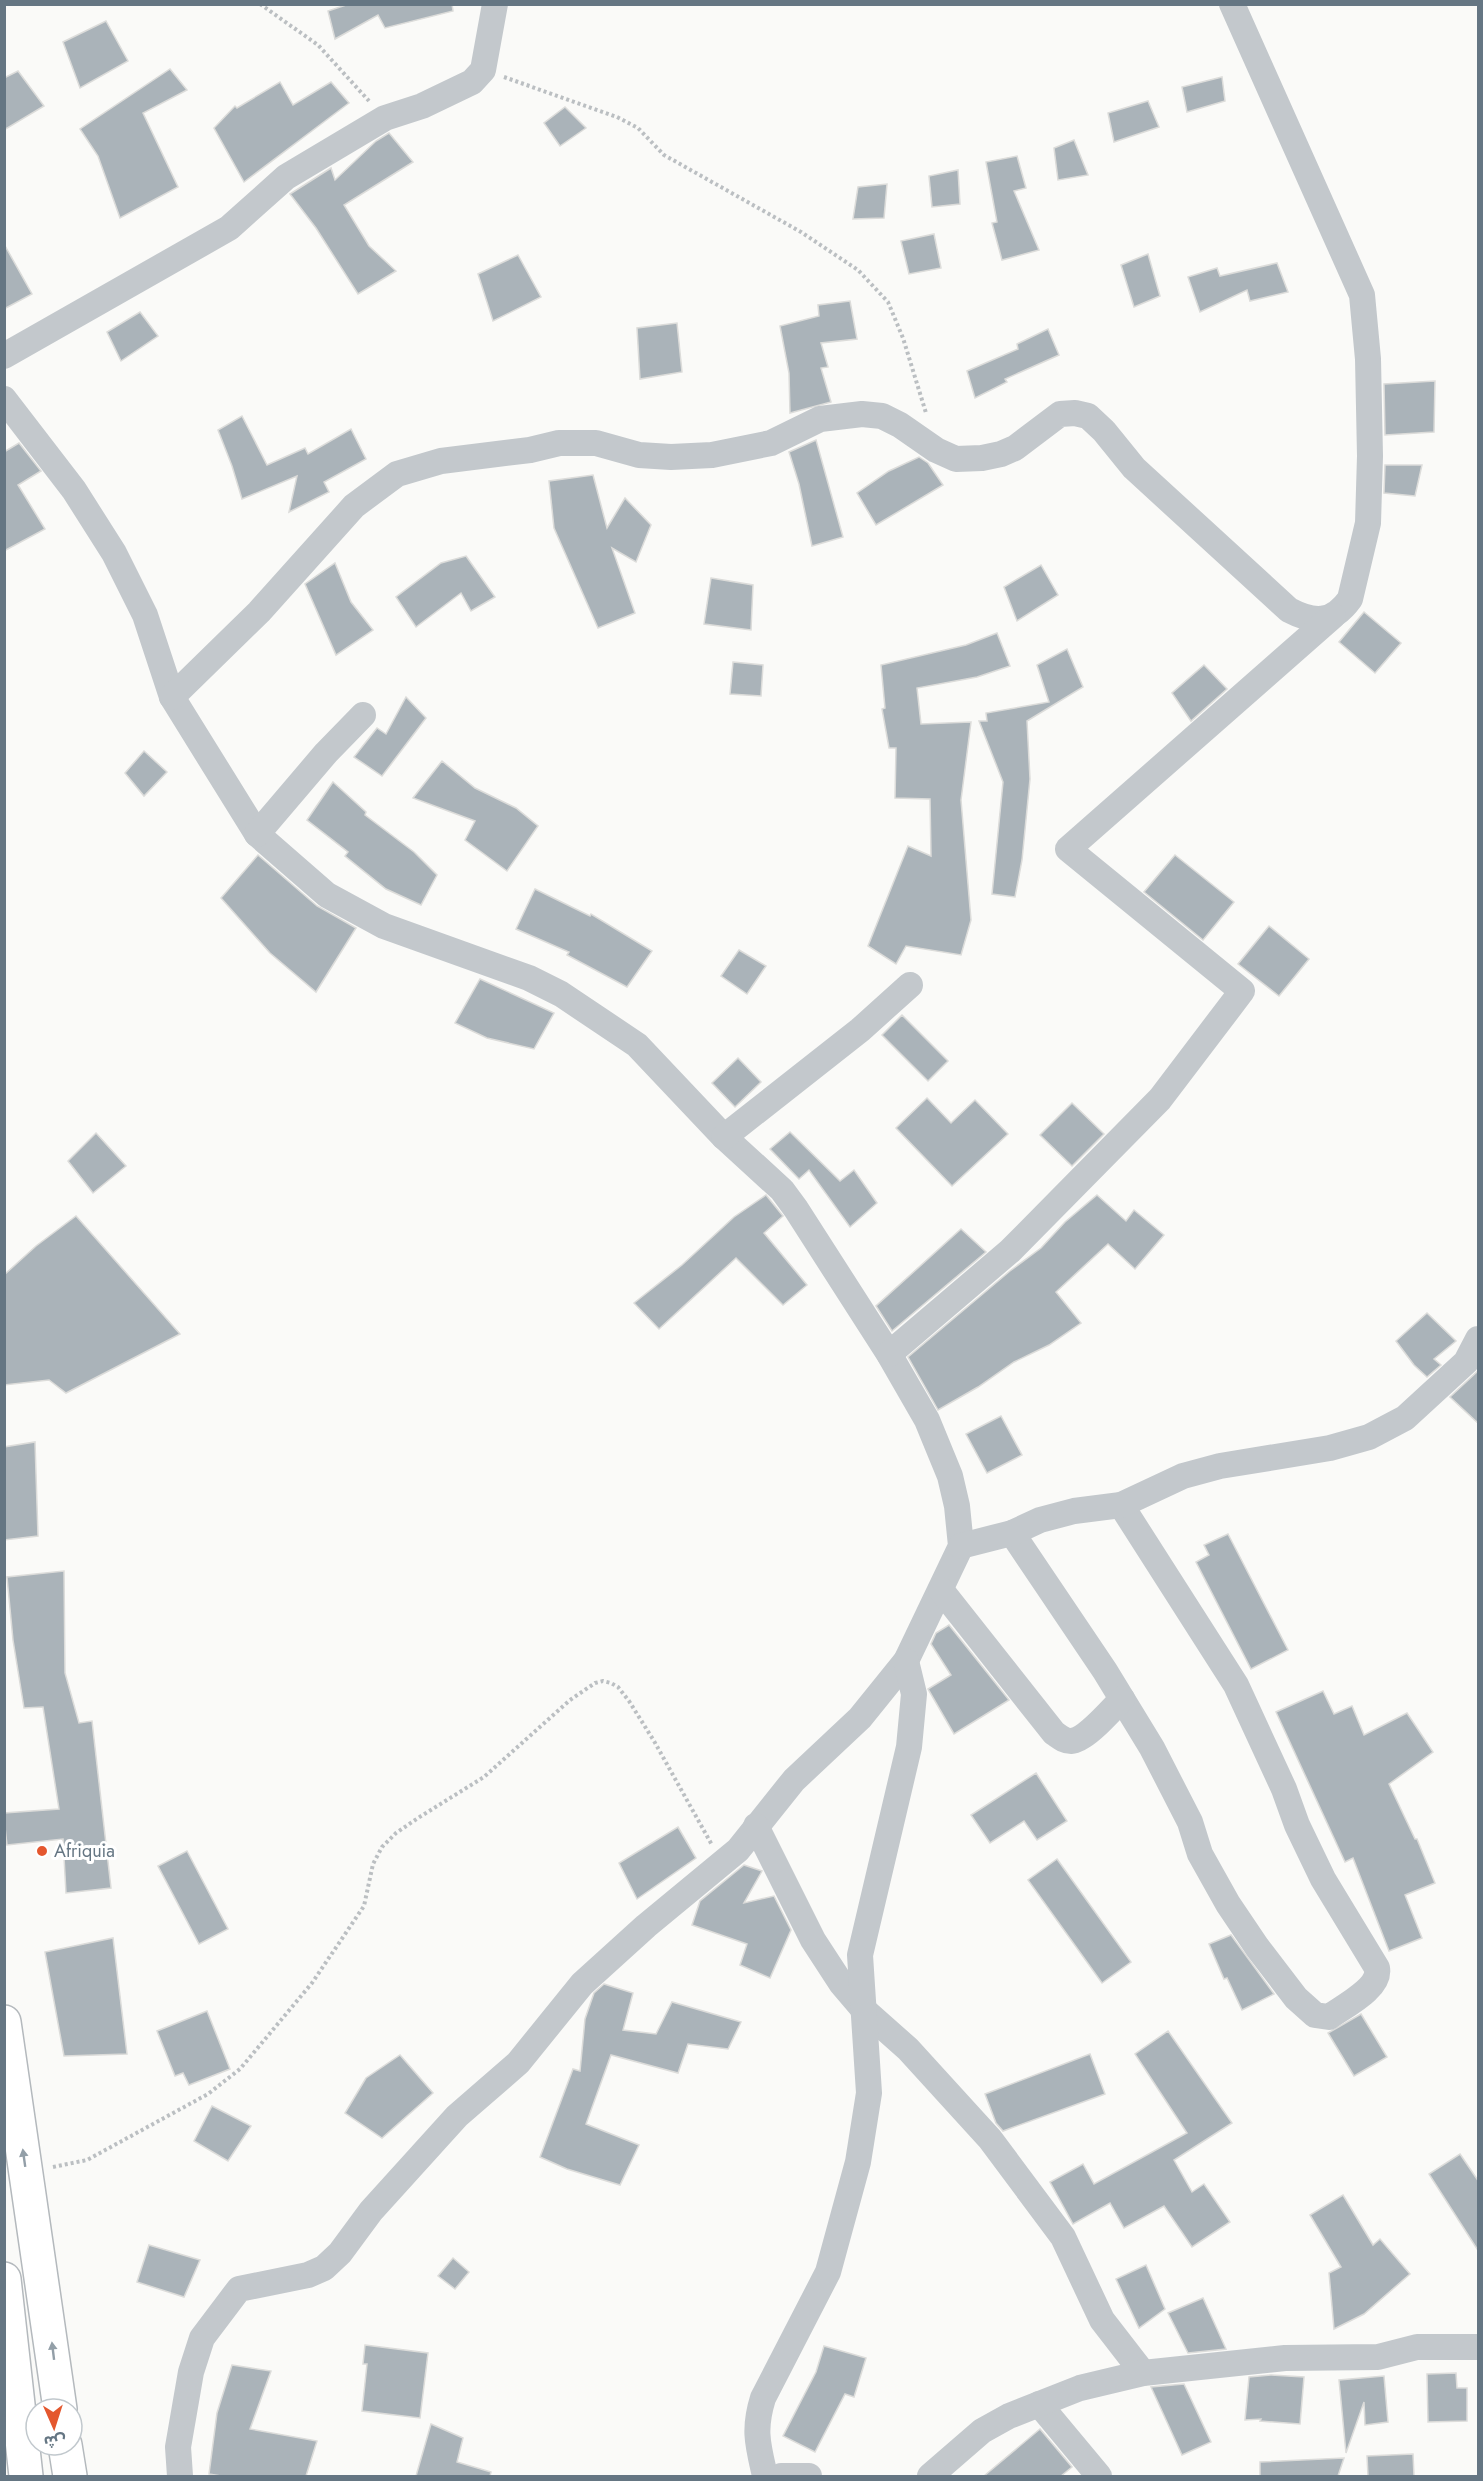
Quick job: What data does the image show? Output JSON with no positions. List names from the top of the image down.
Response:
{
  "places": ["Afriquia"],
  "north": "bottom"
}
